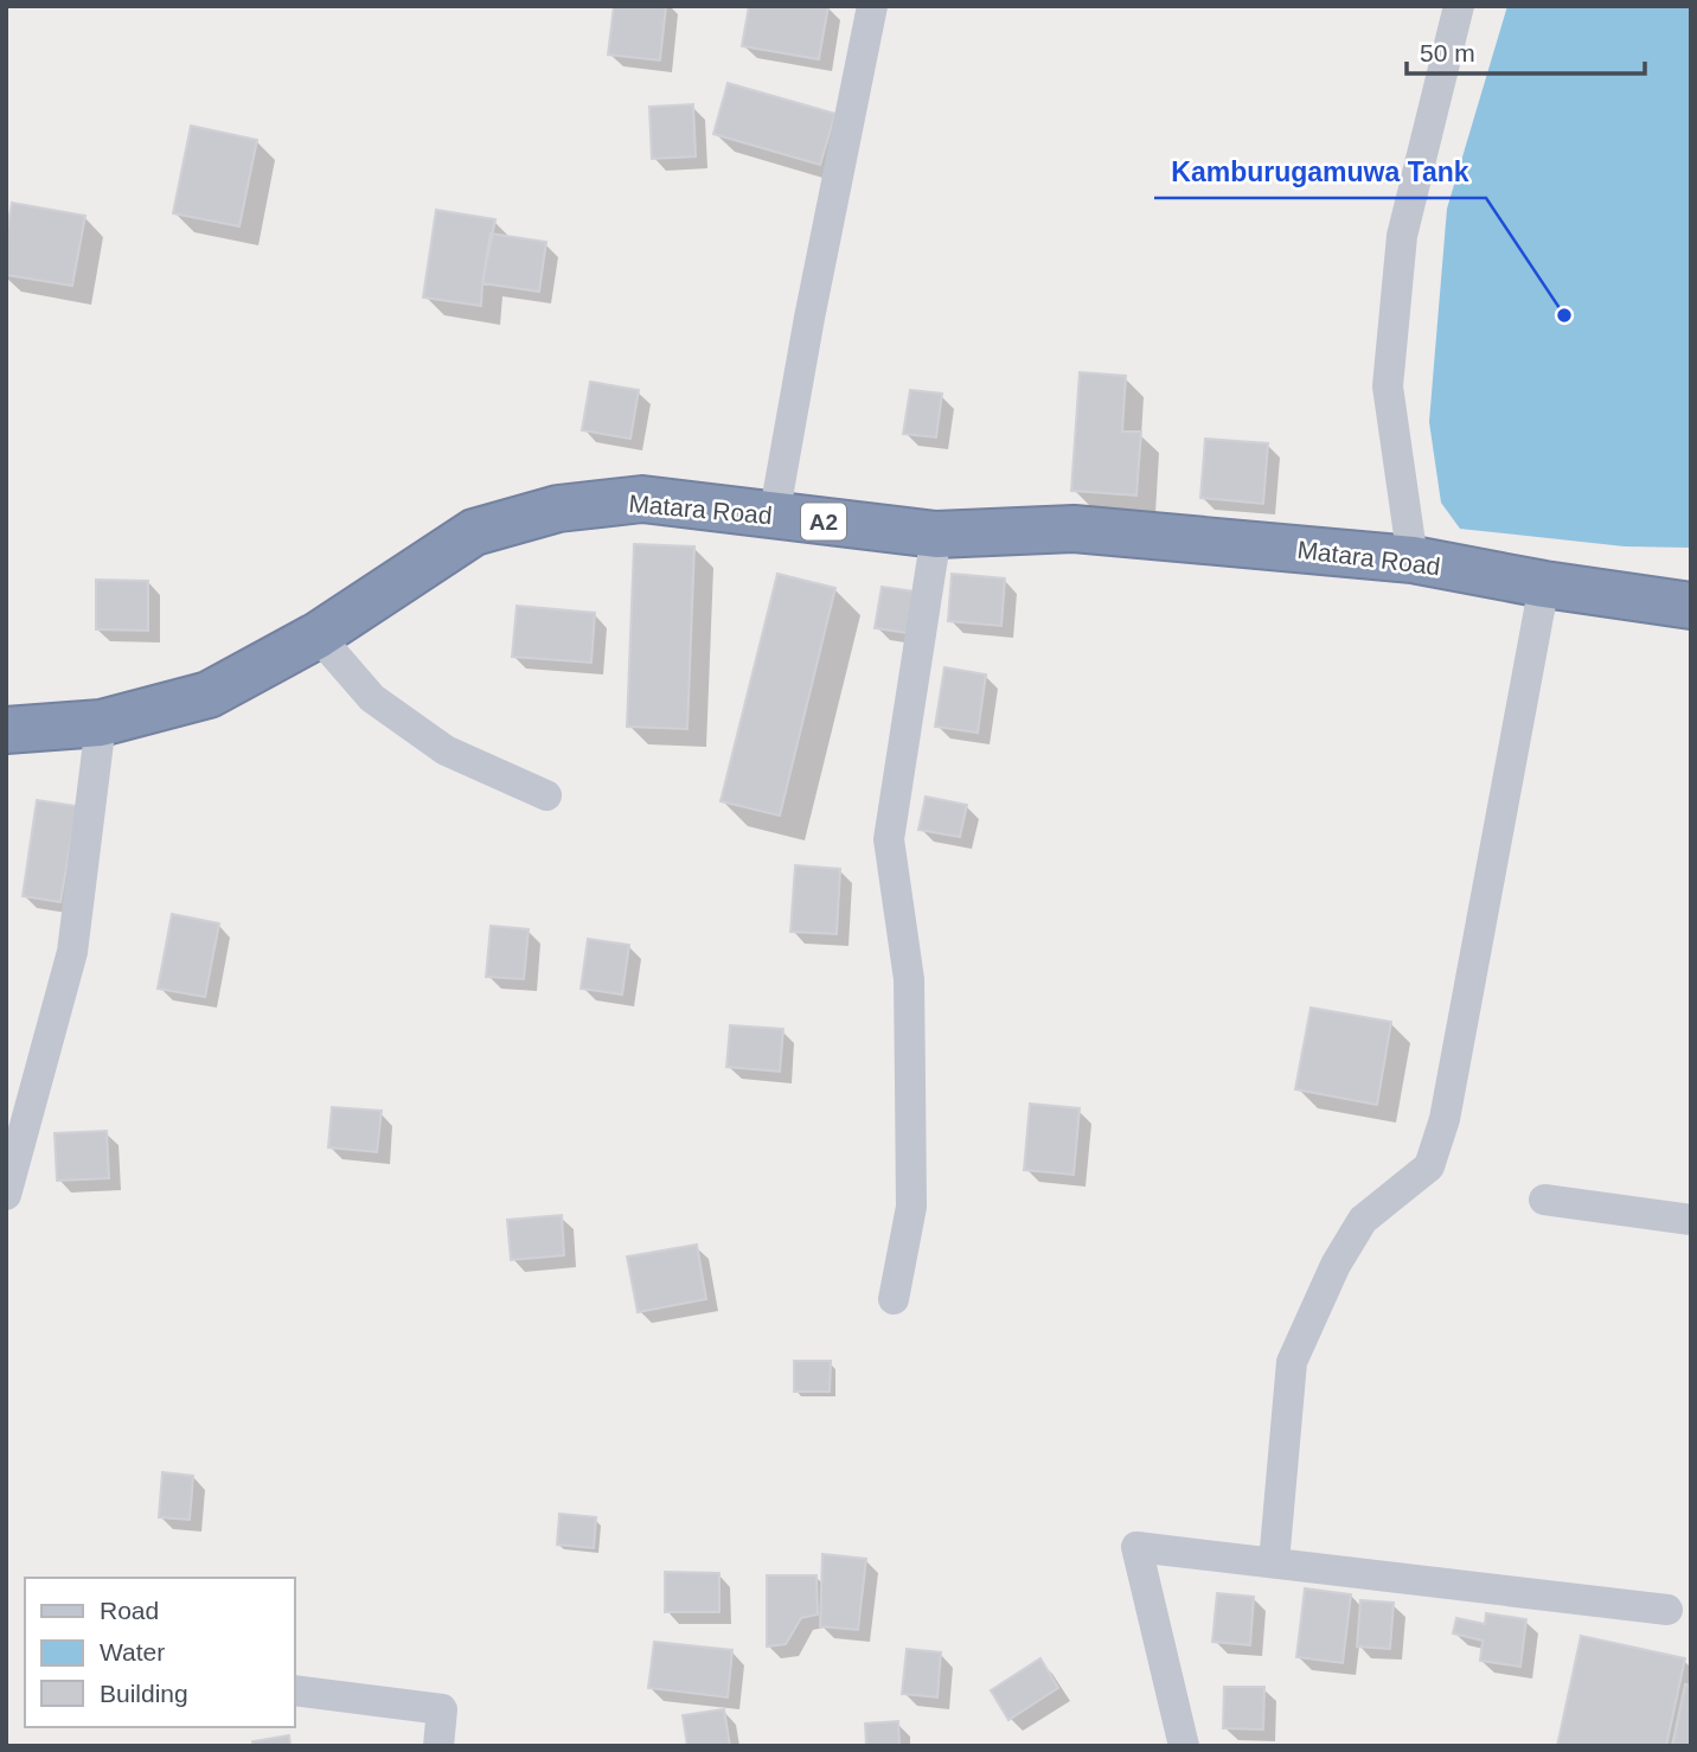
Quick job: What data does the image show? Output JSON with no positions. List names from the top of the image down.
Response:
{
  "streets": {
    "highway": ["Matara Road", "A2"]
  },
  "places": ["Kamburugamuwa Tank"],
  "legend": ["Road", "Water", "Building"],
  "scale_bar": "50 m"
}
